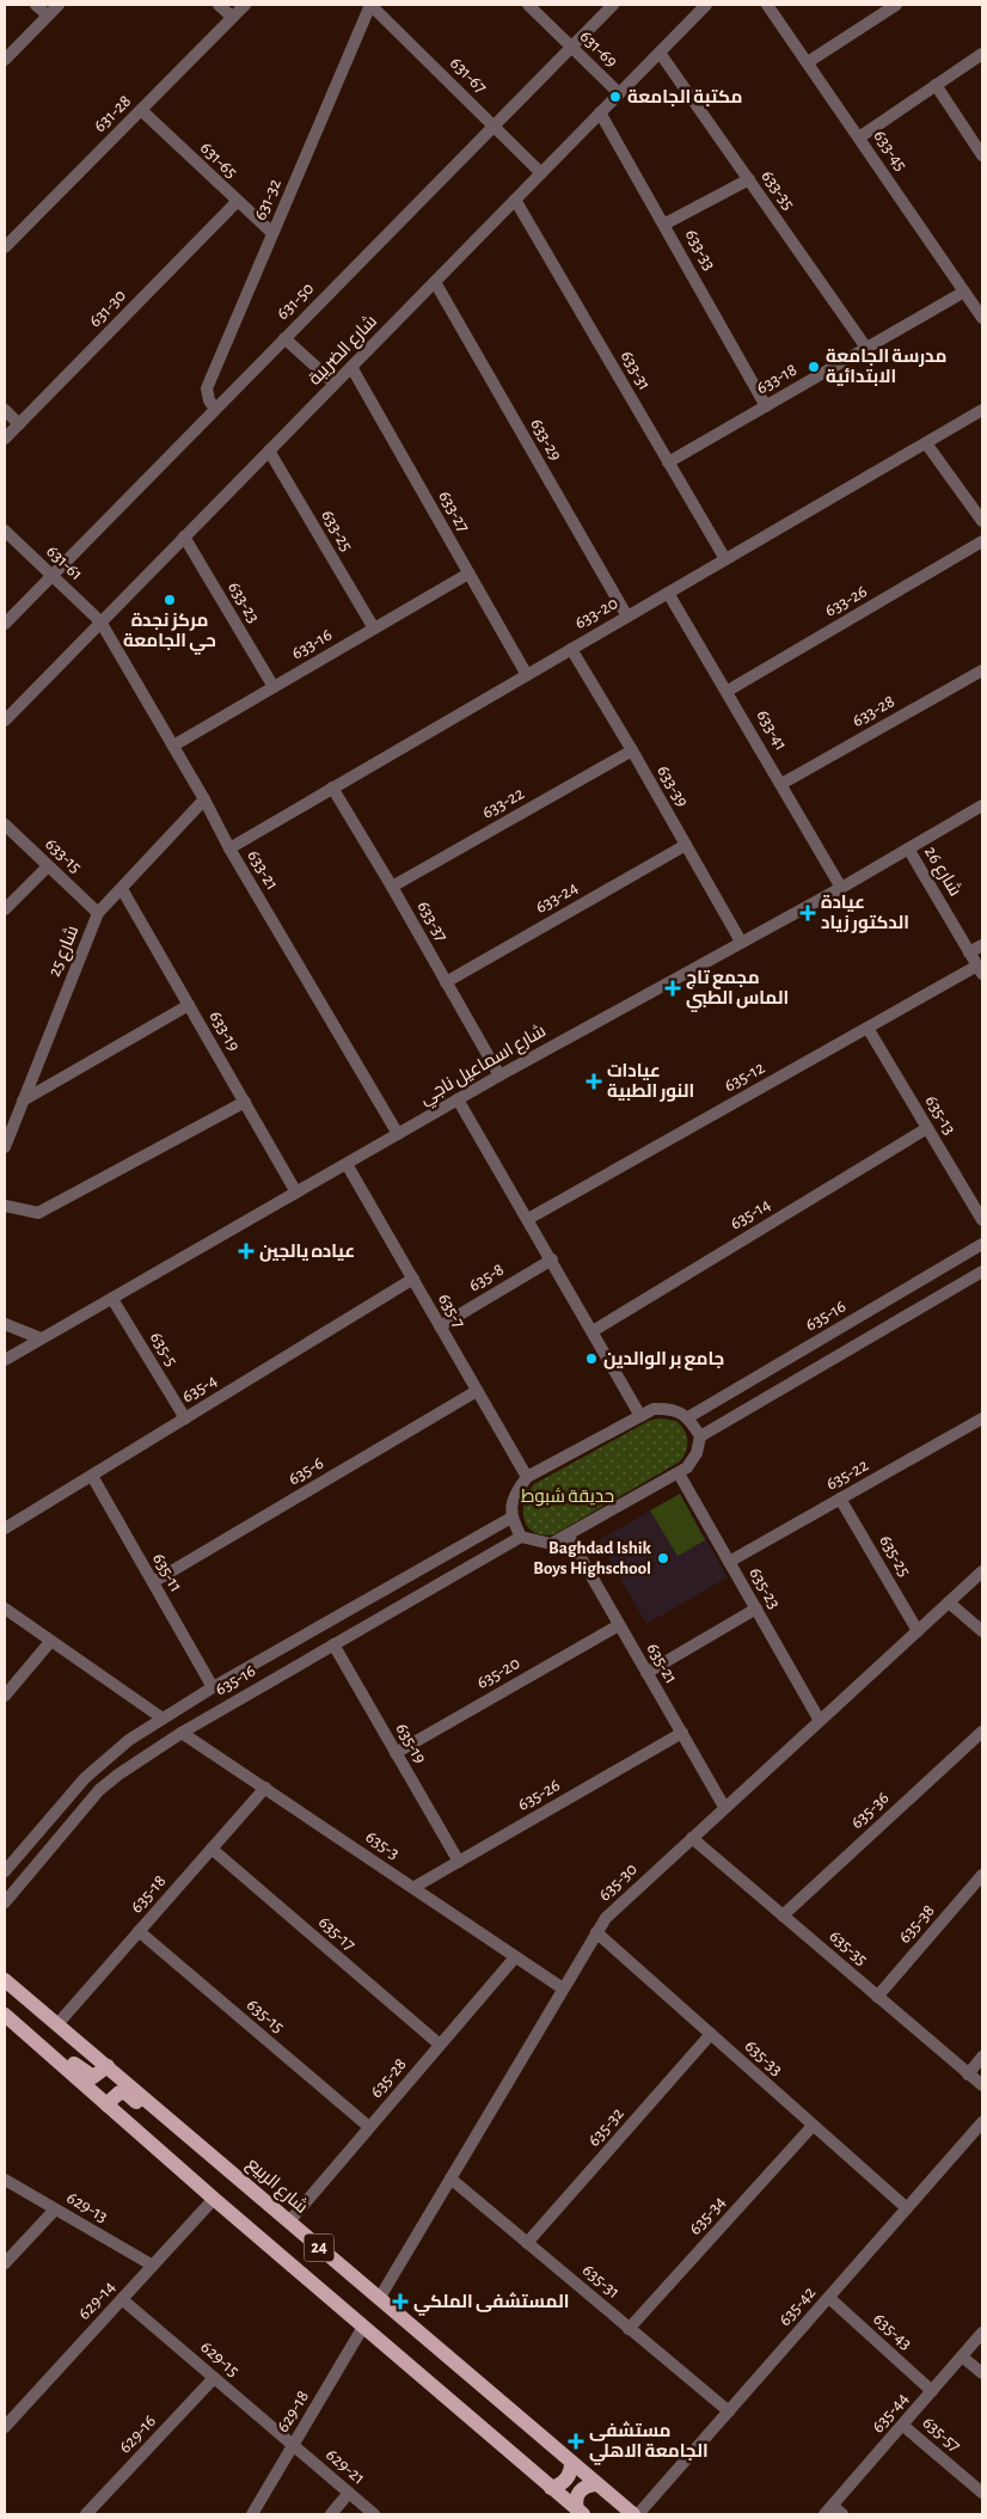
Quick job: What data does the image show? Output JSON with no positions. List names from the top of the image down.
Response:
{
  "streets": {
    "main road": ["شارع الربيع", "24"],
    "street": [
      "631-69",
      "631-67",
      "631-28",
      "633-45",
      "631-65",
      "633-35",
      "631-32",
      "633-33",
      "631-50",
      "631-30",
      "شارع الضريبة",
      "633-31",
      "633-18",
      "633-29",
      "633-27",
      "633-25",
      "631-61",
      "633-26",
      "633-23",
      "633-20",
      "633-16",
      "633-28",
      "633-41",
      "633-39",
      "633-22",
      "633-15",
      "633-21",
      "شارع 26",
      "633-24",
      "633-37",
      "شارع 25",
      "633-19",
      "شارع اسماعيل ناجي",
      "635-12",
      "635-13",
      "635-14",
      "635-8",
      "635-7",
      "635-16",
      "635-5",
      "635-4",
      "635-6",
      "635-22",
      "635-25",
      "635-11",
      "635-23",
      "635-21",
      "635-20",
      "635-19",
      "635-26",
      "635-36",
      "635-3",
      "635-30",
      "635-18",
      "635-38",
      "635-17",
      "635-35",
      "635-15",
      "635-33",
      "635-28",
      "635-32",
      "629-13",
      "635-34",
      "635-31",
      "629-14",
      "635-42",
      "635-43",
      "629-15",
      "629-18",
      "635-44",
      "629-16",
      "635-57",
      "629-21"
    ]
  },
  "crossings": [
    ["631-69", "631-50"],
    ["631-69", "شارع الضريبة"],
    ["631-67", "631-32"],
    ["631-67", "631-50"],
    ["631-67", "شارع الضريبة"],
    ["631-28", "631-65"],
    ["633-45", "633-18"],
    ["631-65", "631-32"],
    ["631-65", "631-30"],
    ["633-35", "شارع الضريبة"],
    ["633-35", "633-18"],
    ["631-32", "631-50"],
    ["633-33", "شارع الضريبة"],
    ["633-33", "633-18"],
    ["631-50", "631-61"],
    ["شارع الضريبة", "633-31"],
    ["شارع الضريبة", "633-29"],
    ["شارع الضريبة", "633-27"],
    ["شارع الضريبة", "633-25"],
    ["شارع الضريبة", "631-61"],
    ["شارع الضريبة", "633-23"],
    ["شارع الضريبة", "633-21"],
    ["633-31", "633-18"],
    ["633-31", "633-20"],
    ["633-29", "633-20"],
    ["633-27", "633-20"],
    ["633-27", "633-16"],
    ["633-25", "633-16"],
    ["631-61", "633-21"],
    ["633-26", "633-41"],
    ["633-23", "633-16"],
    ["633-20", "633-41"],
    ["633-20", "633-39"],
    ["633-20", "633-21"],
    ["633-20", "633-37"],
    ["633-16", "633-21"],
    ["633-28", "633-41"],
    ["633-41", "شارع اسماعيل ناجي"],
    ["633-39", "633-22"],
    ["633-39", "633-24"],
    ["633-39", "شارع اسماعيل ناجي"],
    ["633-22", "633-37"],
    ["633-15", "شارع 25"],
    ["633-21", "شارع 25"],
    ["633-21", "شارع اسماعيل ناجي"],
    ["شارع 26", "شارع اسماعيل ناجي"],
    ["شارع 26", "635-12"],
    ["633-24", "633-37"],
    ["633-37", "شارع اسماعيل ناجي"],
    ["شارع 25", "633-19"],
    ["633-19", "شارع اسماعيل ناجي"],
    ["شارع اسماعيل ناجي", "635-7"],
    ["شارع اسماعيل ناجي", "635-5"],
    ["635-12", "635-13"],
    ["635-13", "635-14"],
    ["635-8", "635-7"],
    ["635-7", "635-4"],
    ["635-7", "635-6"],
    ["635-16", "635-11"],
    ["635-16", "635-19"],
    ["635-16", "635-3"],
    ["635-5", "635-4"],
    ["635-4", "635-11"],
    ["635-6", "635-11"],
    ["635-22", "635-25"],
    ["635-22", "635-23"],
    ["635-25", "635-30"],
    ["635-23", "635-30"],
    ["635-21", "635-20"],
    ["635-21", "635-26"],
    ["635-21", "635-30"],
    ["635-20", "635-19"],
    ["635-19", "635-26"],
    ["635-26", "635-3"],
    ["635-36", "635-35"],
    ["635-3", "635-30"],
    ["635-3", "635-18"],
    ["635-3", "635-28"],
    ["635-30", "635-35"],
    ["635-30", "635-33"],
    ["635-30", "شارع الربيع"],
    ["635-30", "635-31"],
    ["635-18", "635-17"],
    ["635-18", "635-15"],
    ["635-18", "شارع الربيع"],
    ["635-38", "635-35"],
    ["635-17", "635-28"],
    ["635-15", "635-28"],
    ["635-33", "635-32"],
    ["635-33", "635-34"],
    ["635-33", "635-42"],
    ["635-28", "شارع الربيع"],
    ["635-32", "635-31"],
    ["629-13", "629-14"],
    ["635-34", "635-31"],
    ["24", "629-14"],
    ["24", "629-18"],
    ["635-31", "635-42"],
    ["629-14", "629-15"],
    ["635-42", "635-43"],
    ["635-43", "635-44"],
    ["629-15", "629-18"],
    ["629-15", "629-16"],
    ["629-15", "629-21"],
    ["629-18", "629-21"],
    ["635-44", "635-57"]
  ],
  "parks": ["حديقة شبوط"],
  "places": {
    "other": [
      "مكتبة الجامعة",
      "مدرسة الجامعة الابتدائية",
      "مركز نجدة حي الجامعة",
      "جامع بر الوالدين",
      "Baghdad Ishik Boys Highschool"
    ],
    "health": [
      "عيادة الدكتور زياد",
      "مجمع تاج الماس الطبي",
      "عيادات النور الطبية",
      "عياده يالجين",
      "المستشفى الملكي",
      "مستشفى الجامعة الاهلي"
    ]
  }
}
